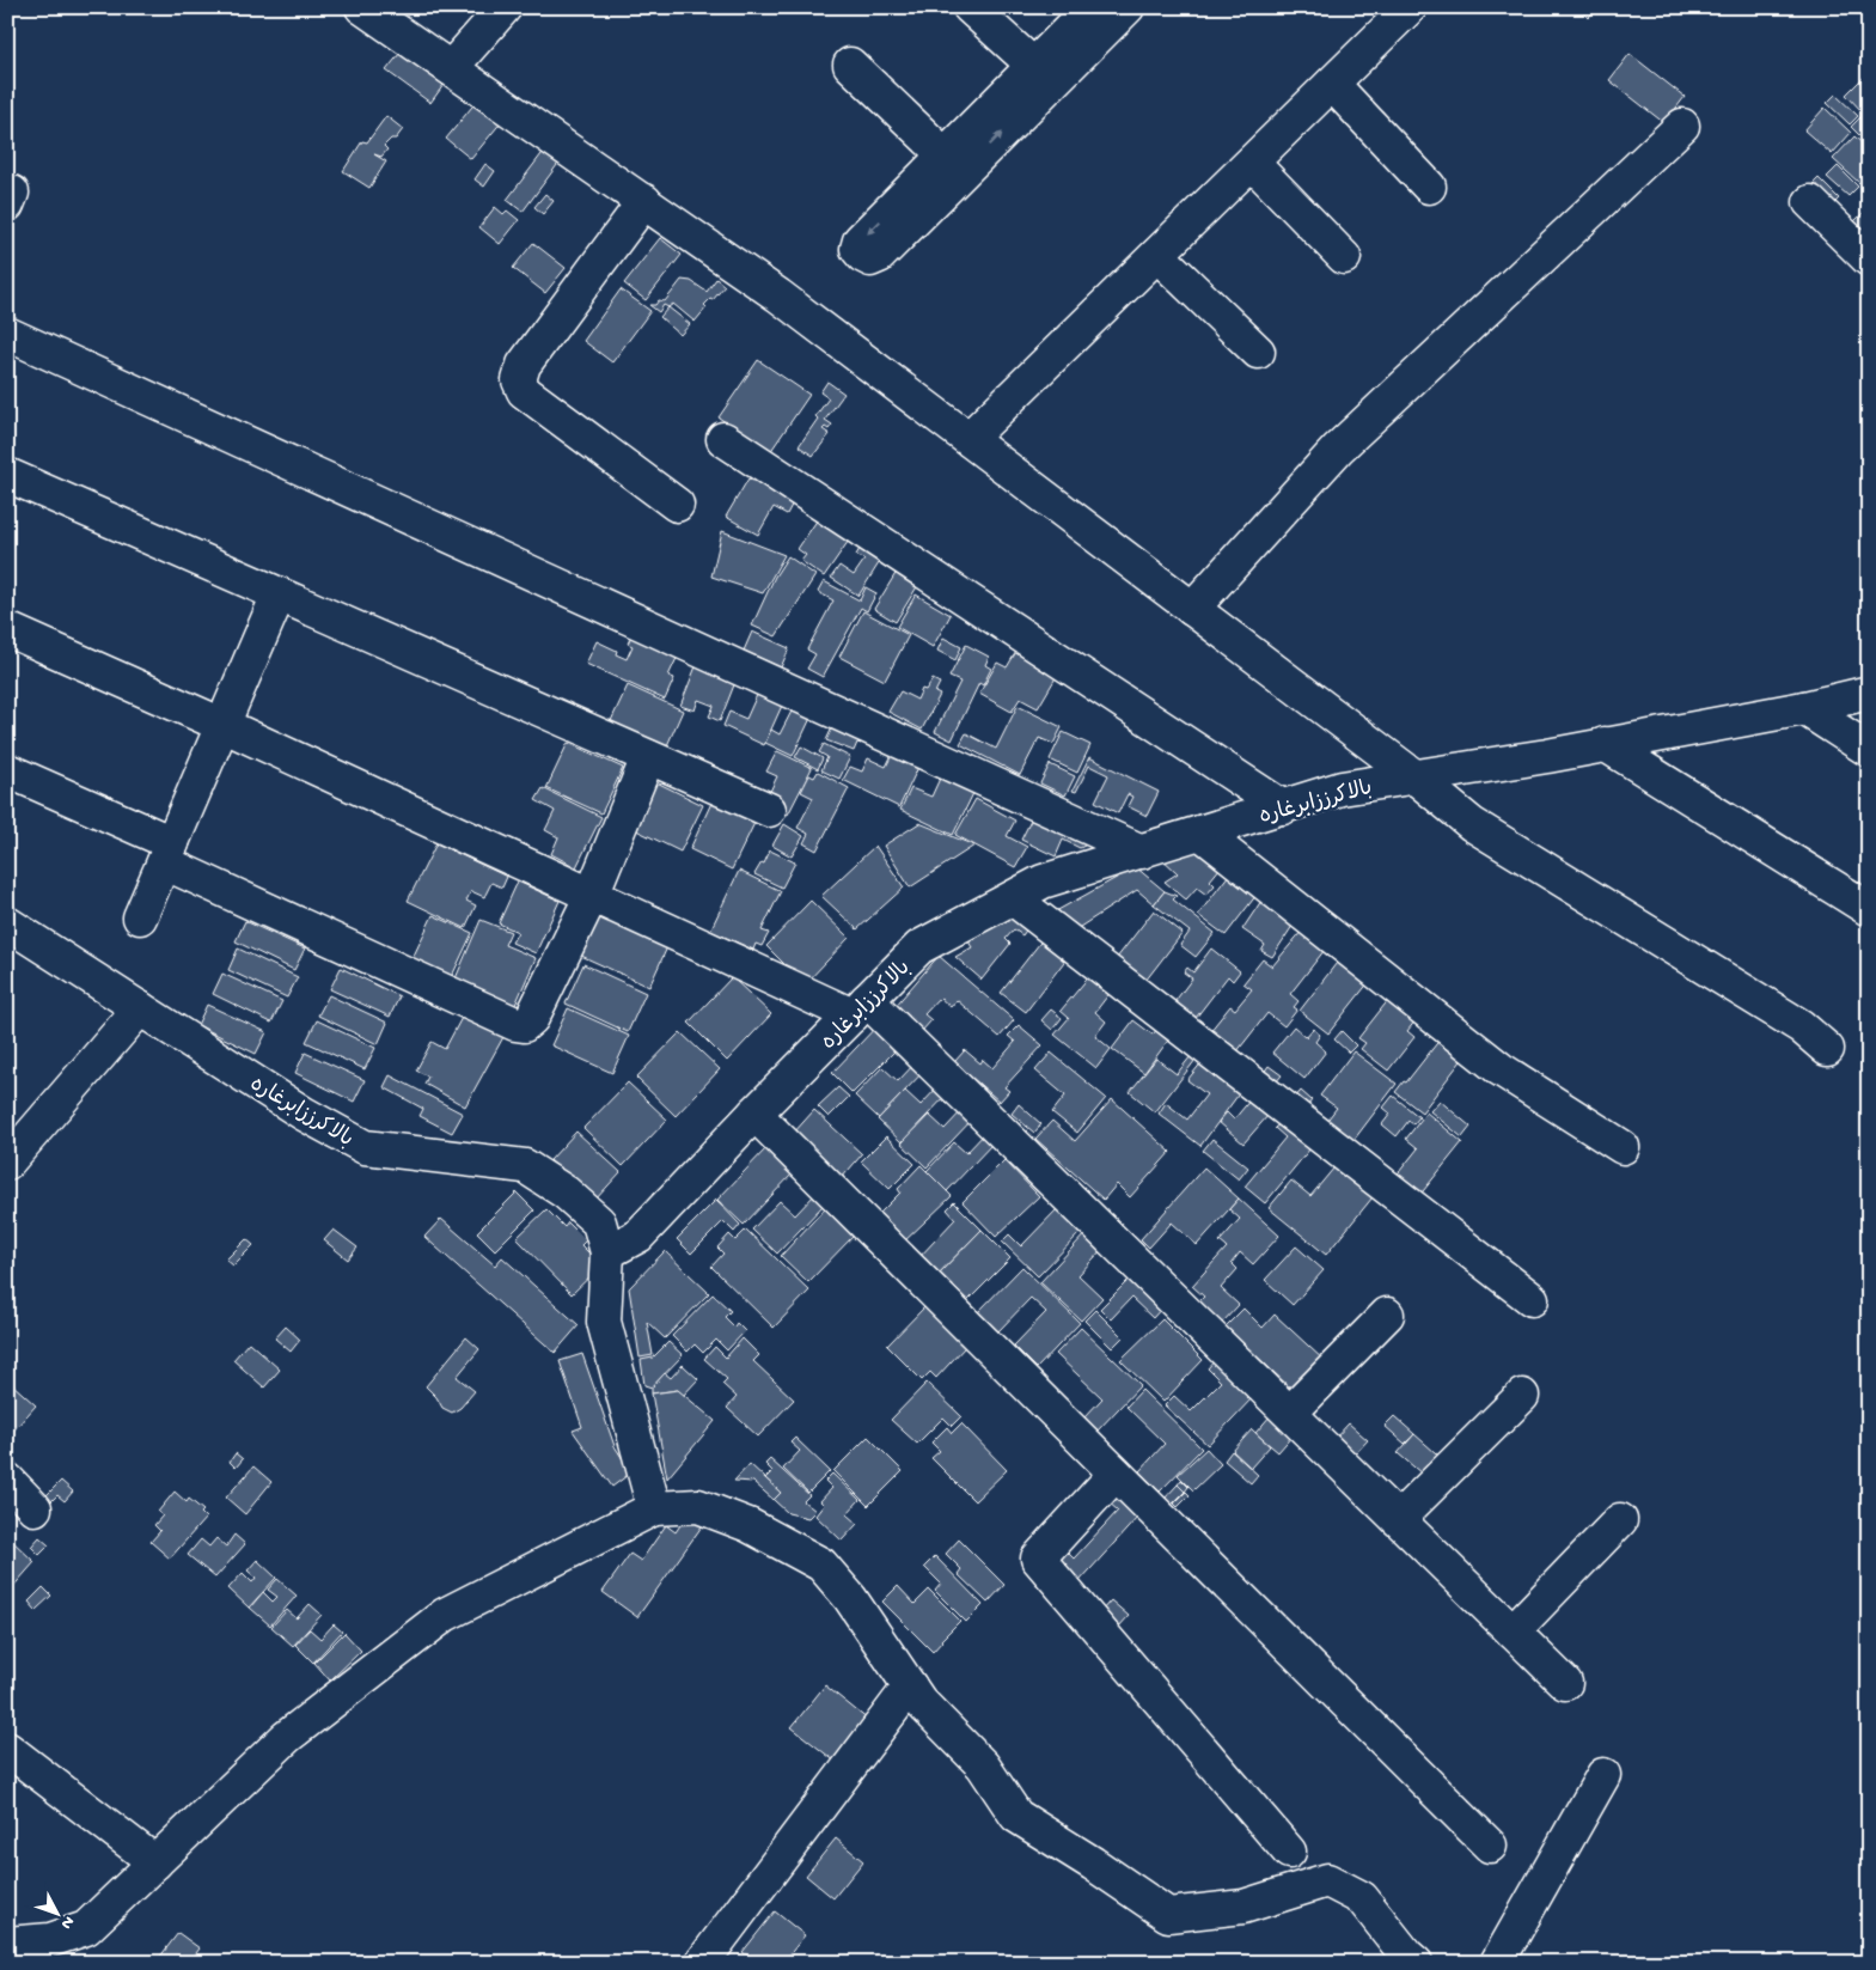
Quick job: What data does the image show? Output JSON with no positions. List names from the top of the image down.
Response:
{
  "streets": {
    "street": ["بالاکرززابرغاره"]
  },
  "north": "bottom right"
}
